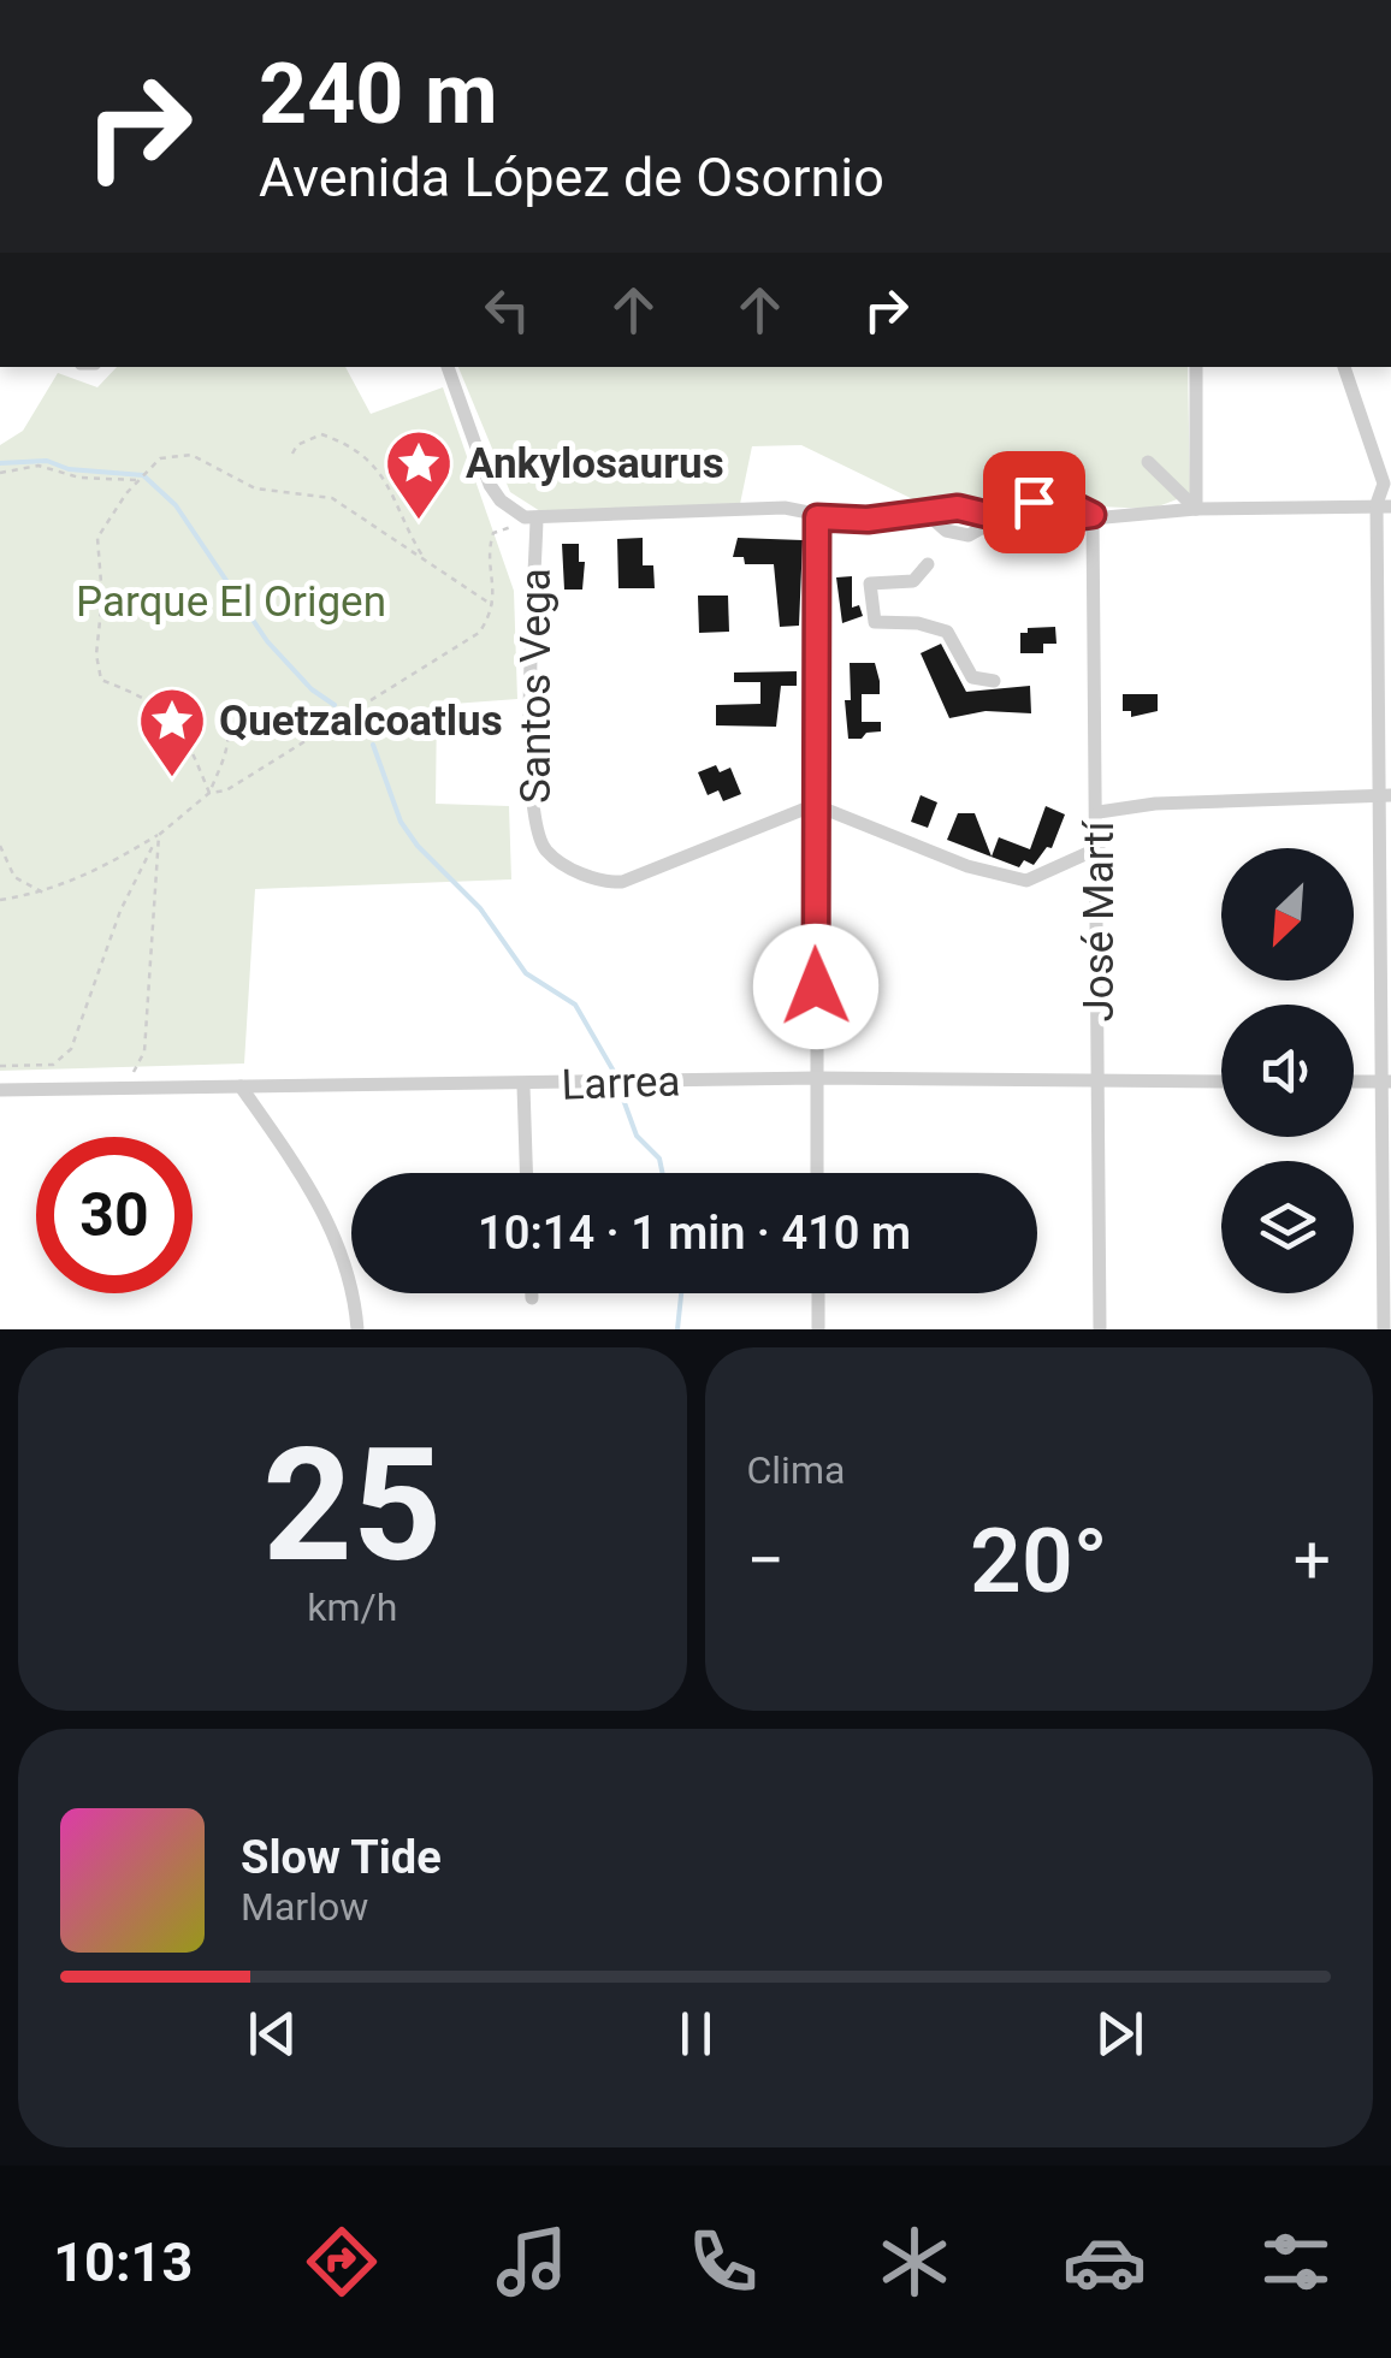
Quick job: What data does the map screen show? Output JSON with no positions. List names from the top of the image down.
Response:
{
  "streets": {
    "street": ["Santos Vega", "José Martí", "Larrea"]
  },
  "crossings": [
    ["José Martí", "Larrea"]
  ],
  "parks": ["Parque El Origen"],
  "places": {
    "place": ["Ankylosaurus", "Quetzalcoatlus"]
  },
  "north": "bottom left",
  "page": {
    "turn": ["240 m", "Avenida López de Osornio"],
    "limit": "30",
    "trip": "10:14 · 1 min · 410 m",
    "tile": [
      ["25", "km/h"],
      "Clima"
    ],
    "heat": ["−", "20°", "+"],
    "song": ["Slow Tide", "Marlow"],
    "tabs": "10:13"
  }
}
